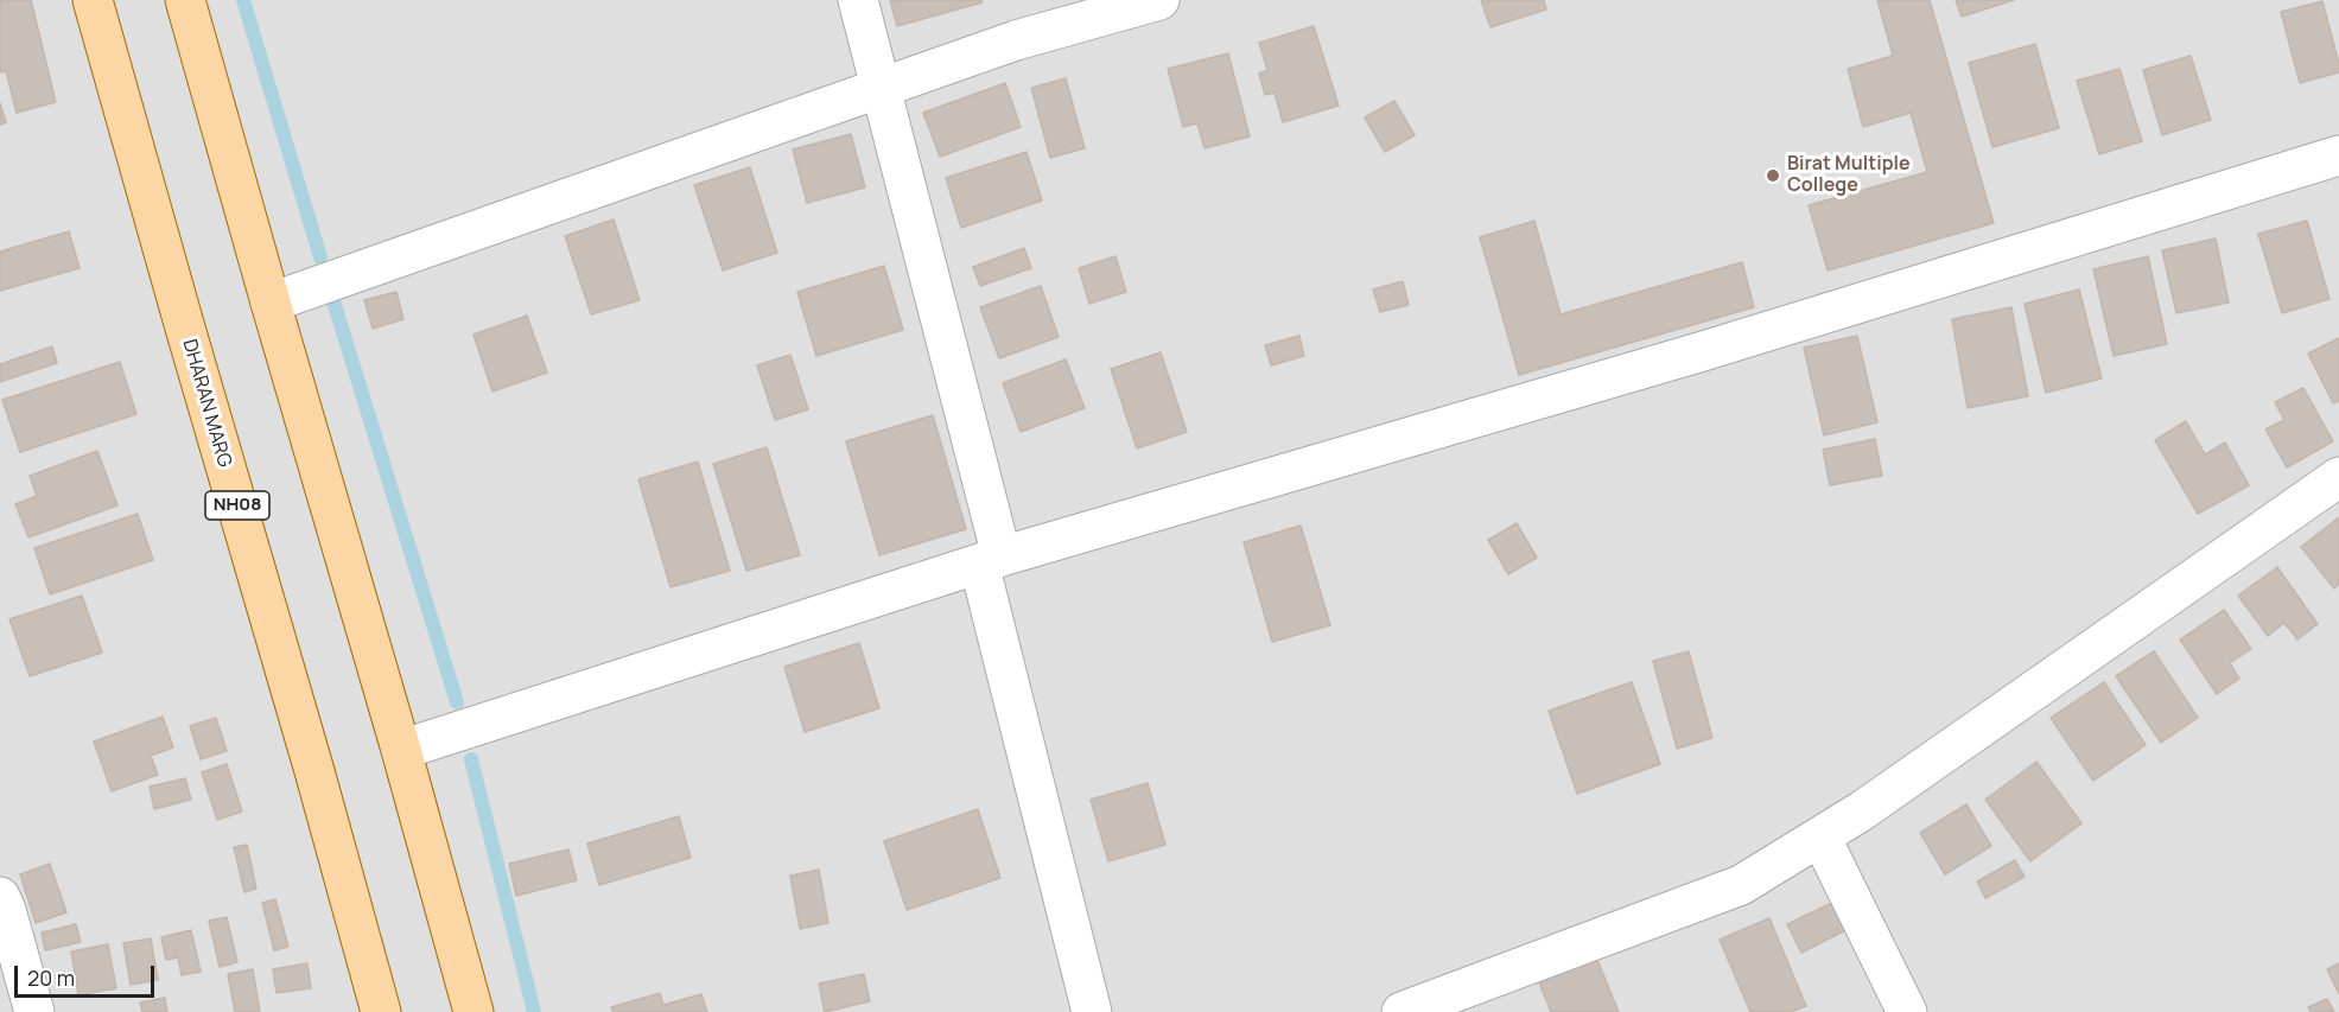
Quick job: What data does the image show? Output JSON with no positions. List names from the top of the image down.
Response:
{
  "streets": {
    "main road": ["DHARAN MARG", "NH08"]
  },
  "places": ["Birat Multiple College"],
  "scale_bar": "20 m"
}
